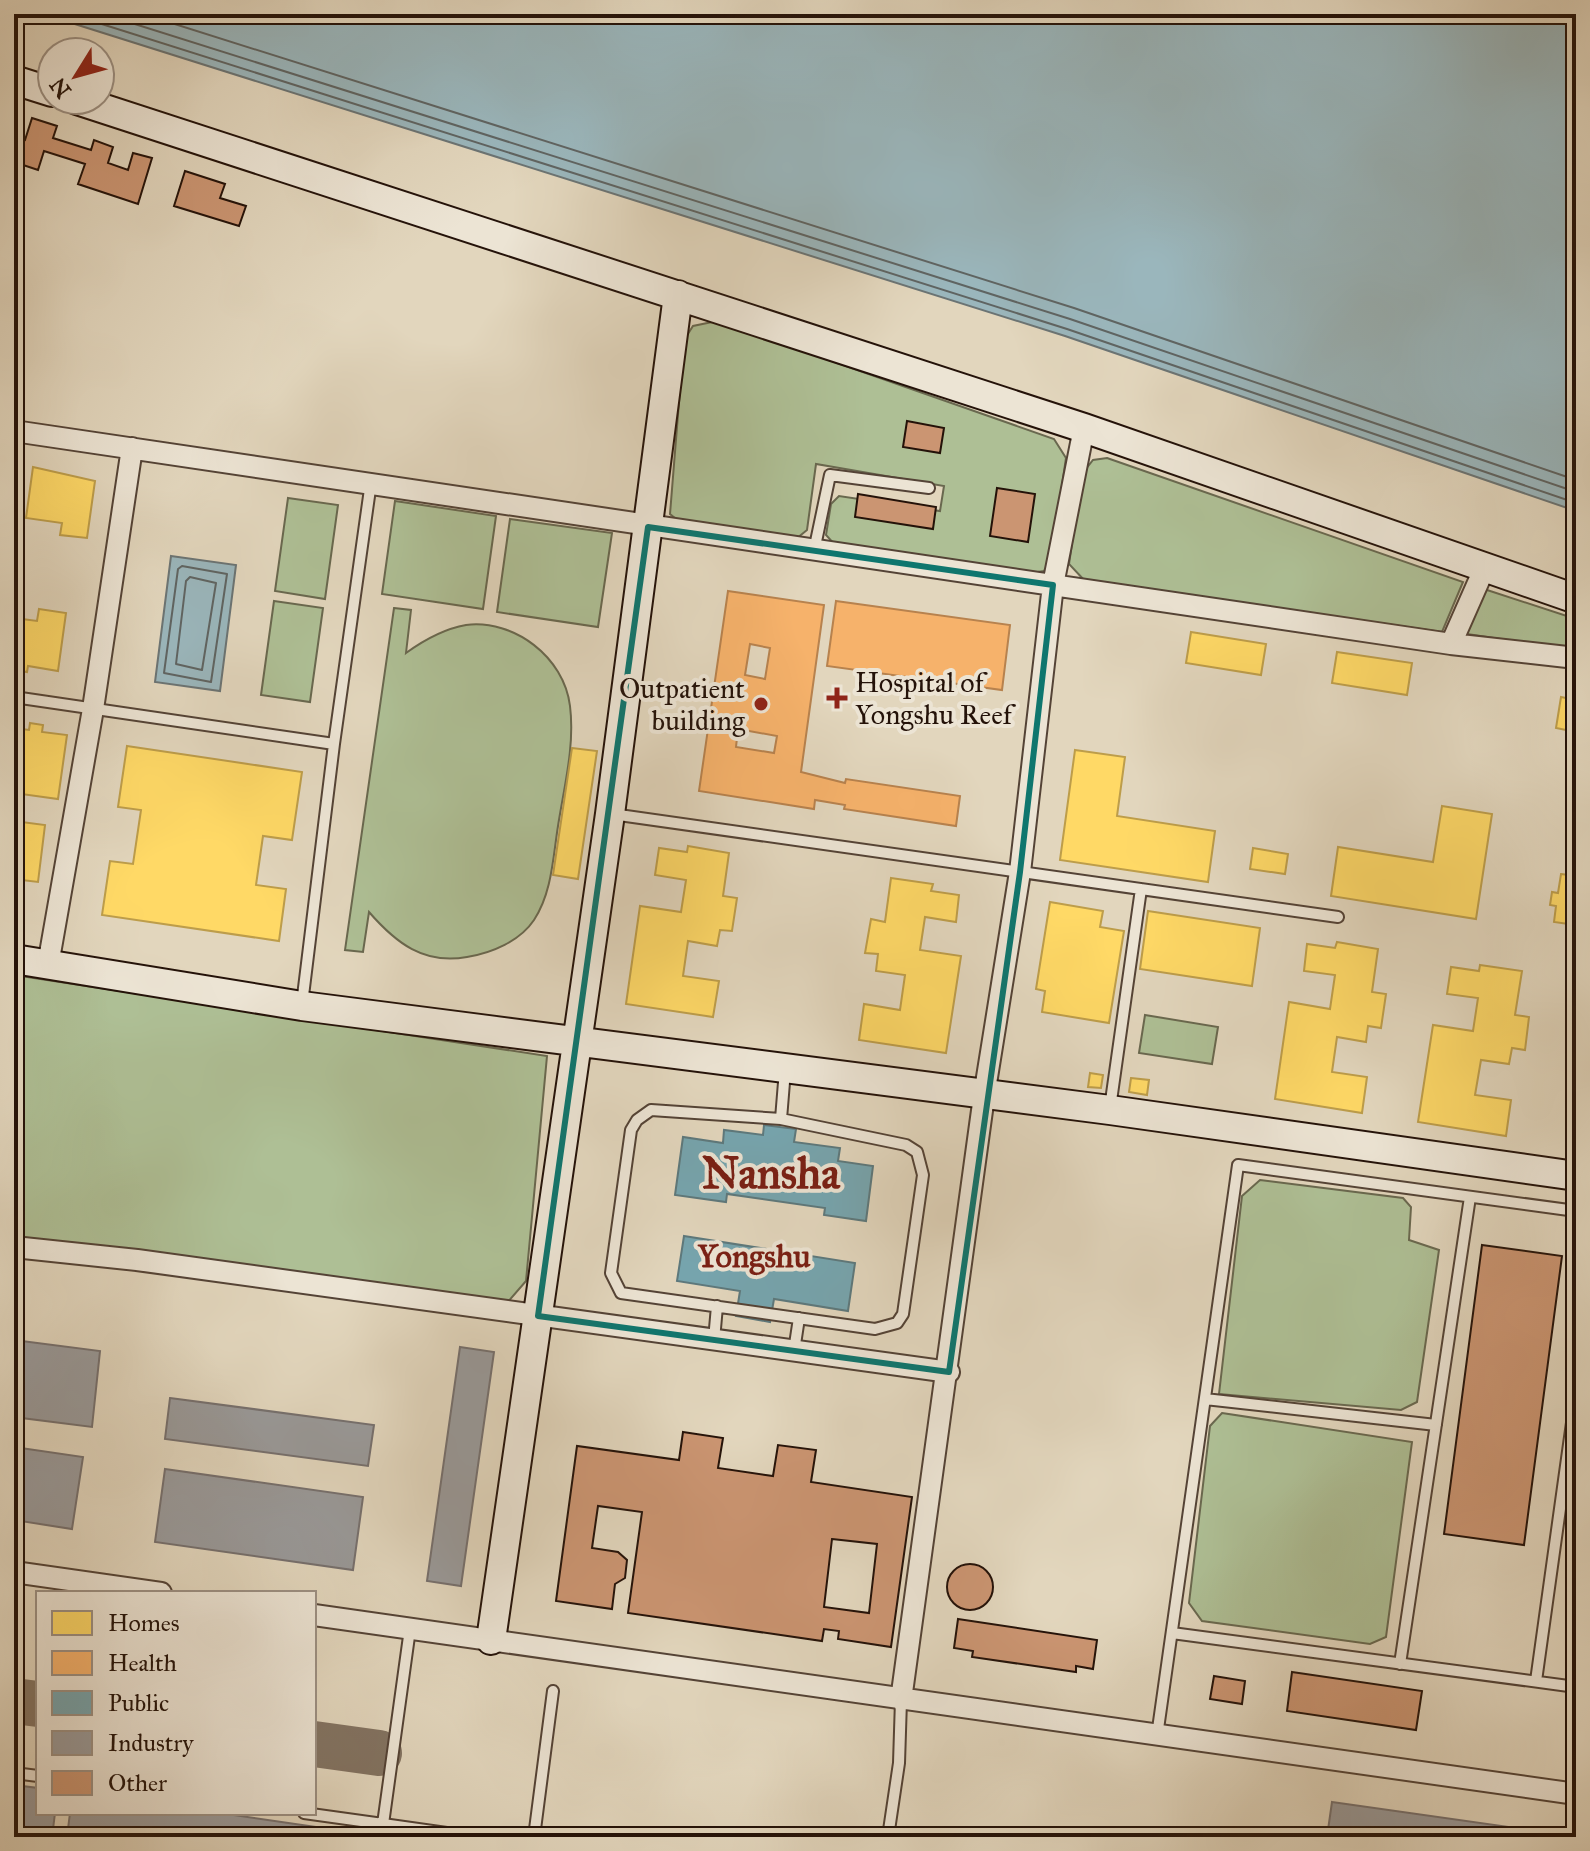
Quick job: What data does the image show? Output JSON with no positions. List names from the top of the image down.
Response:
{
  "districts": ["Nansha", "Yongshu"],
  "places": {
    "health": ["Hospital of Yongshu Reef"],
    "other": ["Outpatient building"]
  },
  "legend": [
    "Homes",
    "Health",
    "Public",
    "Industry",
    "Other"
  ],
  "north": "bottom left"
}
